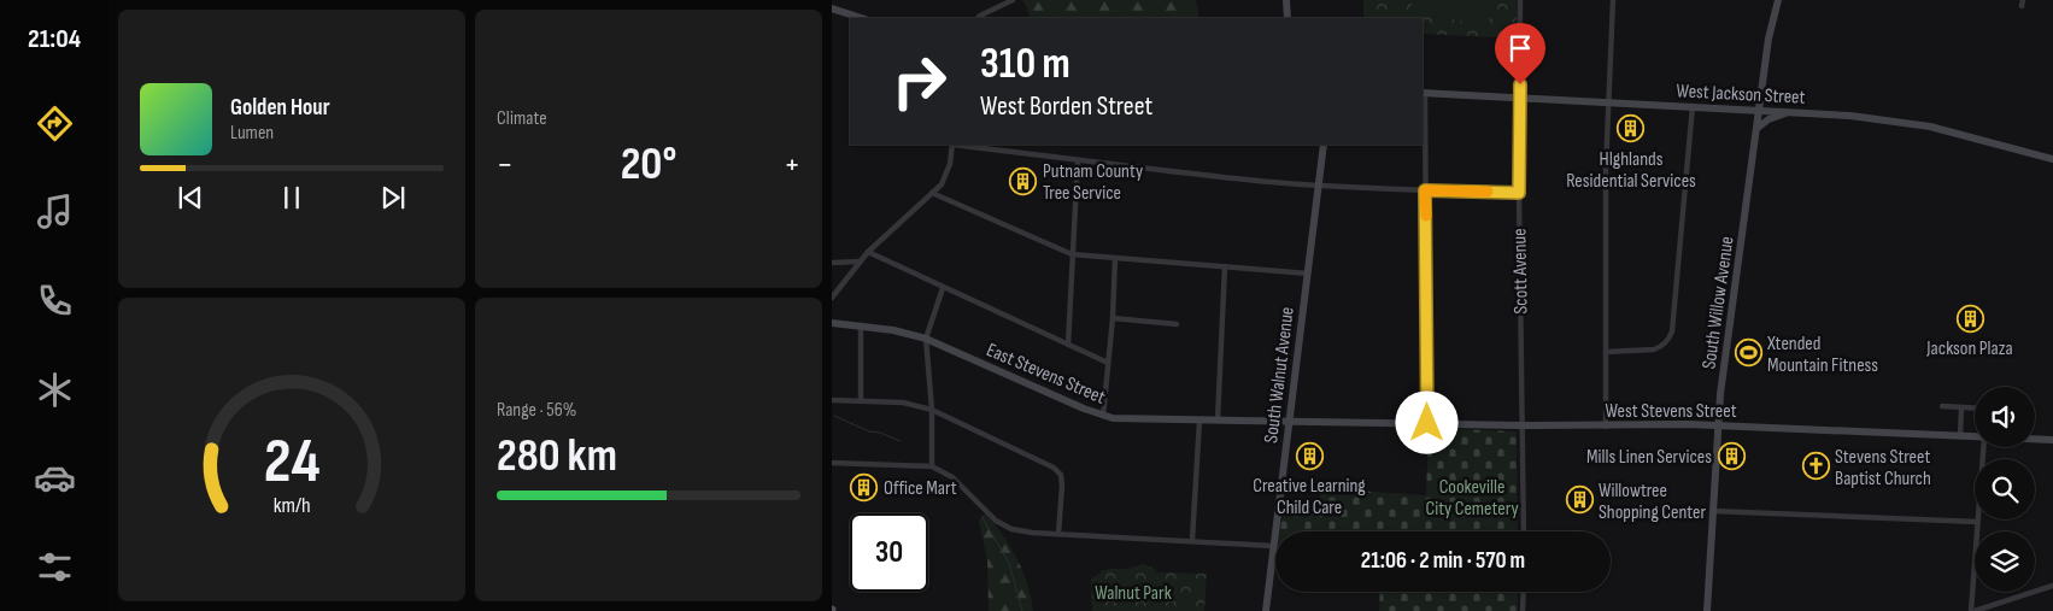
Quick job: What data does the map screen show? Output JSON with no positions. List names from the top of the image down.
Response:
{
  "streets": {
    "street": [
      "West Jackson Street",
      "Scott Avenue",
      "South Willow Avenue",
      "East Stevens Street",
      "South Walnut Avenue",
      "West Stevens Street"
    ]
  },
  "crossings": [
    ["West Jackson Street", "Scott Avenue"],
    ["West Jackson Street", "South Willow Avenue"],
    ["Scott Avenue", "West Stevens Street"],
    ["South Willow Avenue", "West Stevens Street"],
    ["East Stevens Street", "South Walnut Avenue"],
    ["East Stevens Street", "West Stevens Street"],
    ["South Walnut Avenue", "West Stevens Street"]
  ],
  "parks": ["Cookeville City Cemetery", "Walnut Park"],
  "places": {
    "building": [
      "HIghlands Residential Services",
      "Putnam County Tree Service",
      "Jackson Plaza",
      "Creative Learning Child Care",
      "Mills Linen Services",
      "Office Mart",
      "Willowtree Shopping Center"
    ],
    "sports": ["Xtended Mountain Fitness"],
    "church": ["Stevens Street Baptist Church"]
  },
  "page": {
    "tabs": "21:04",
    "tile": [
      "Climate",
      ["Range · 56%", "280 km"]
    ],
    "turn": ["310 m", "West Borden Street"],
    "song": ["Golden Hour", "Lumen"],
    "heat": ["−", "20°", "+"],
    "limit": "30",
    "trip": "21:06 · 2 min · 570 m",
    "gauge": ["24", "km/h"]
  }
}
